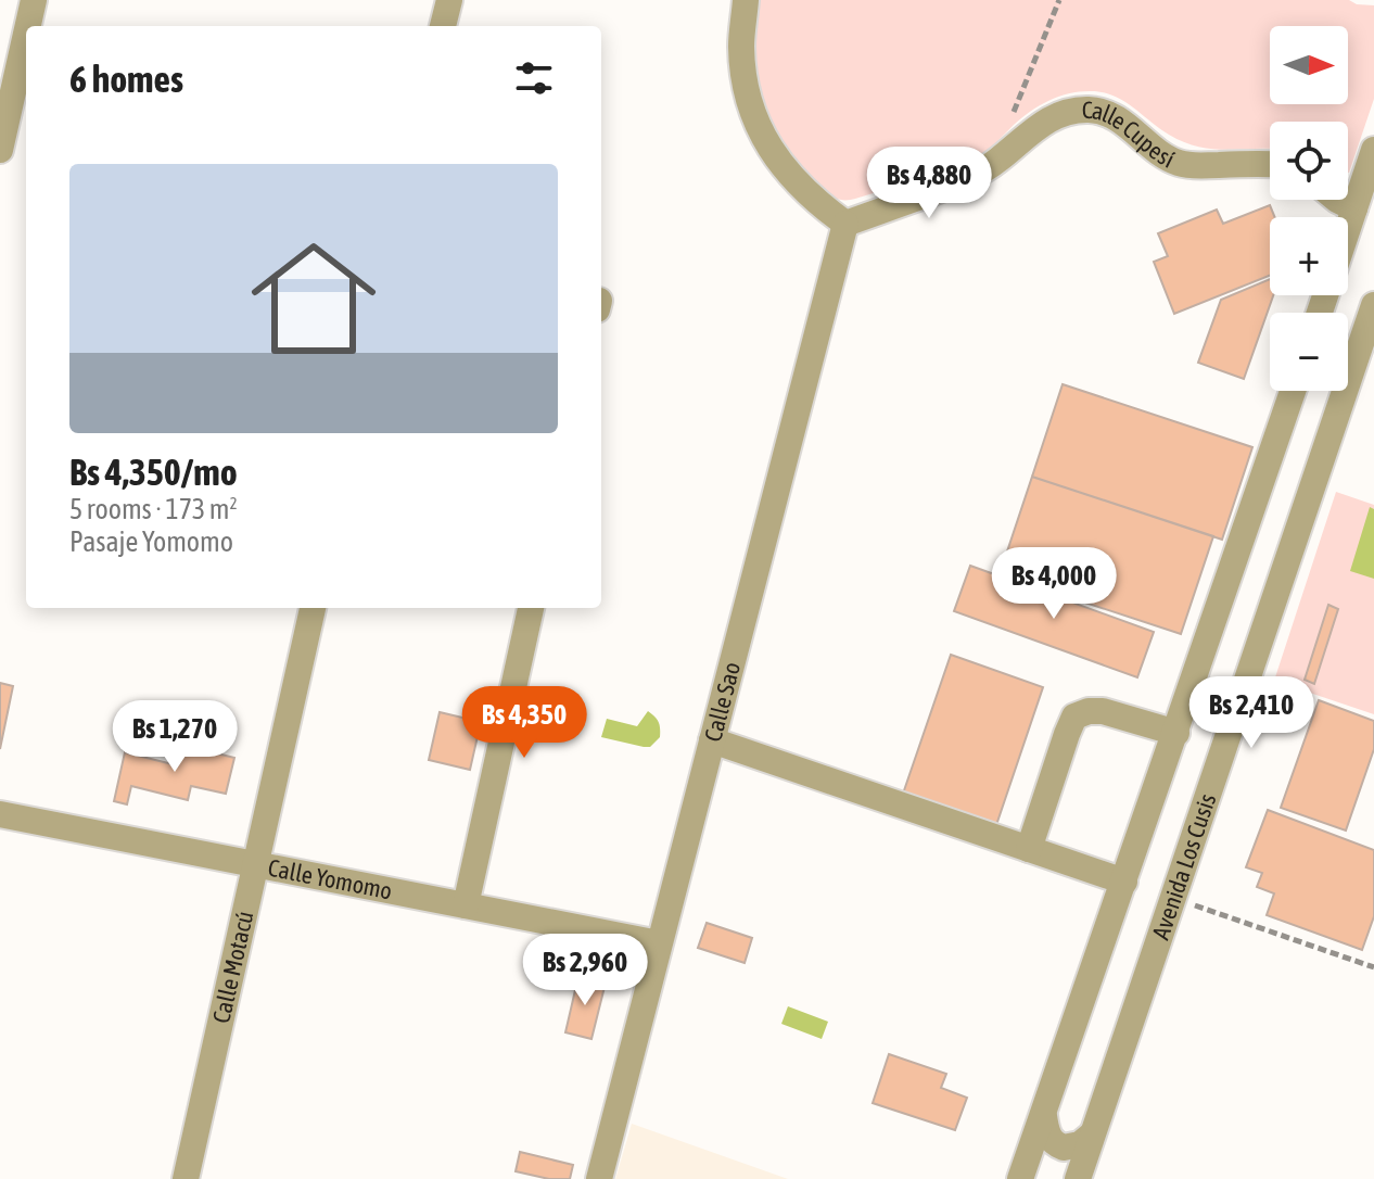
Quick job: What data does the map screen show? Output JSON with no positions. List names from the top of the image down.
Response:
{
  "streets": {
    "street": [
      "Calle Cupesí",
      "Calle Sao",
      "Avenida Los Cusis",
      "Calle Yomomo",
      "Calle Motacú"
    ]
  },
  "crossings": [
    ["Calle Cupesí", "Calle Sao"],
    ["Calle Sao", "Calle Yomomo"],
    ["Calle Yomomo", "Calle Motacú"]
  ],
  "north": "right",
  "page": {
    "map_buttons": ["+", "−"],
    "heading": "6 homes",
    "list": [
      {
        "name": "Bs 4,350/mo",
        "note": "5 rooms · 173 m² · Pasaje Yomomo"
      }
    ],
    "price": [
      "Bs 4,880",
      "Bs 4,000",
      "Bs 2,410",
      "Bs 4,350",
      "Bs 1,270",
      "Bs 2,960"
    ]
  }
}
